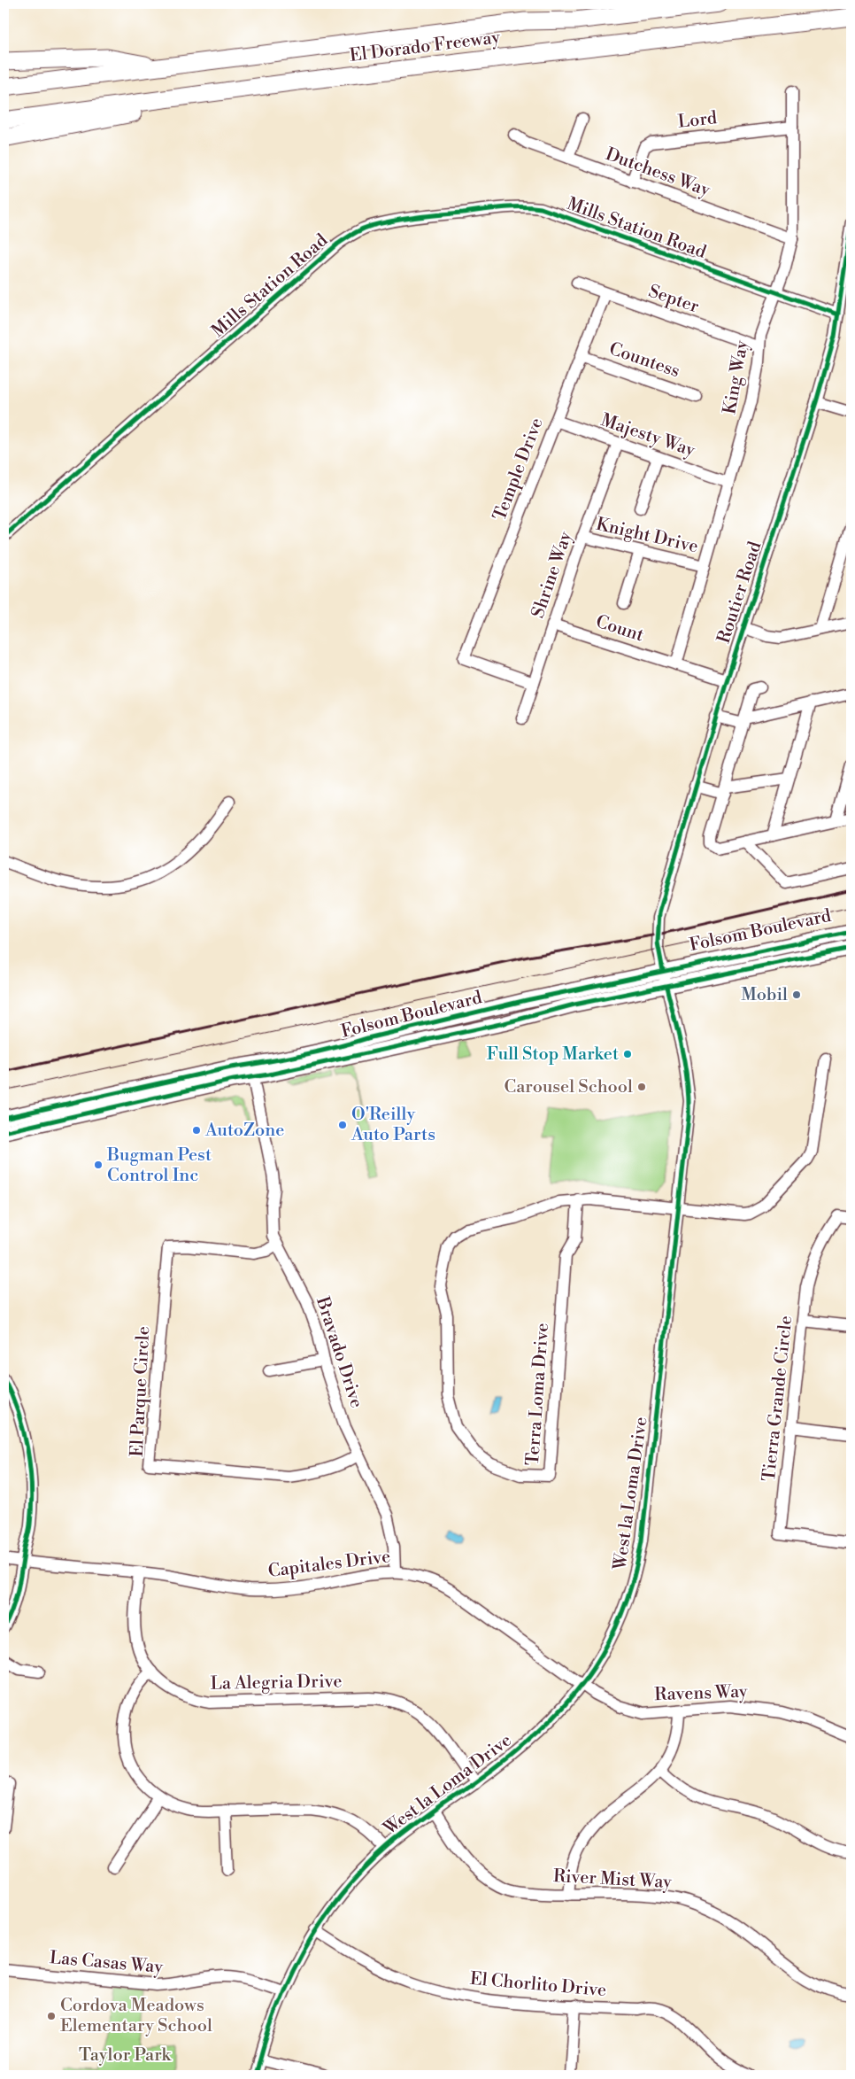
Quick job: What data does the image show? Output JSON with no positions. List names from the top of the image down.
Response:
{
  "streets": {
    "highway": ["El Dorado Freeway"],
    "main road": ["Folsom Boulevard"],
    "street": [
      "Lord",
      "Dutchess Way",
      "Mills Station Road",
      "Septer",
      "Countess",
      "King Way",
      "Majesty Way",
      "Temple Drive",
      "Knight Drive",
      "Shrine Way",
      "Routier Road",
      "Count",
      "Bravado Drive",
      "El Parque Circle",
      "Terra Loma Drive",
      "Tierra Grande Circle",
      "West la Loma Drive",
      "Capitales Drive",
      "La Alegria Drive",
      "Ravens Way",
      "River Mist Way",
      "Las Casas Way",
      "El Chorlito Drive"
    ]
  },
  "crossings": [
    ["Lord", "Dutchess Way"],
    ["Lord", "King Way"],
    ["Dutchess Way", "King Way"],
    ["Mills Station Road", "King Way"],
    ["Mills Station Road", "Routier Road"],
    ["Septer", "King Way"],
    ["Septer", "Temple Drive"],
    ["Countess", "Temple Drive"],
    ["King Way", "Majesty Way"],
    ["King Way", "Knight Drive"],
    ["King Way", "Count"],
    ["Majesty Way", "Temple Drive"],
    ["Majesty Way", "Shrine Way"],
    ["Temple Drive", "Shrine Way"],
    ["Knight Drive", "Shrine Way"],
    ["Shrine Way", "Count"],
    ["Routier Road", "Count"],
    ["Routier Road", "Folsom Boulevard"],
    ["Routier Road", "West la Loma Drive"],
    ["Folsom Boulevard", "Bravado Drive"],
    ["Folsom Boulevard", "West la Loma Drive"],
    ["Bravado Drive", "El Parque Circle"],
    ["Bravado Drive", "Capitales Drive"],
    ["Terra Loma Drive", "West la Loma Drive"],
    ["West la Loma Drive", "Capitales Drive"],
    ["West la Loma Drive", "La Alegria Drive"],
    ["West la Loma Drive", "Ravens Way"],
    ["West la Loma Drive", "River Mist Way"],
    ["West la Loma Drive", "Las Casas Way"],
    ["West la Loma Drive", "El Chorlito Drive"],
    ["Capitales Drive", "La Alegria Drive"],
    ["Capitales Drive", "Ravens Way"]
  ],
  "parks": ["Taylor Park"],
  "places": [
    "Mobil",
    "Full Stop Market",
    "Carousel School",
    "O'Reilly Auto Parts",
    "AutoZone",
    "Bugman Pest Control Inc",
    "Cordova Meadows Elementary School"
  ]
}
